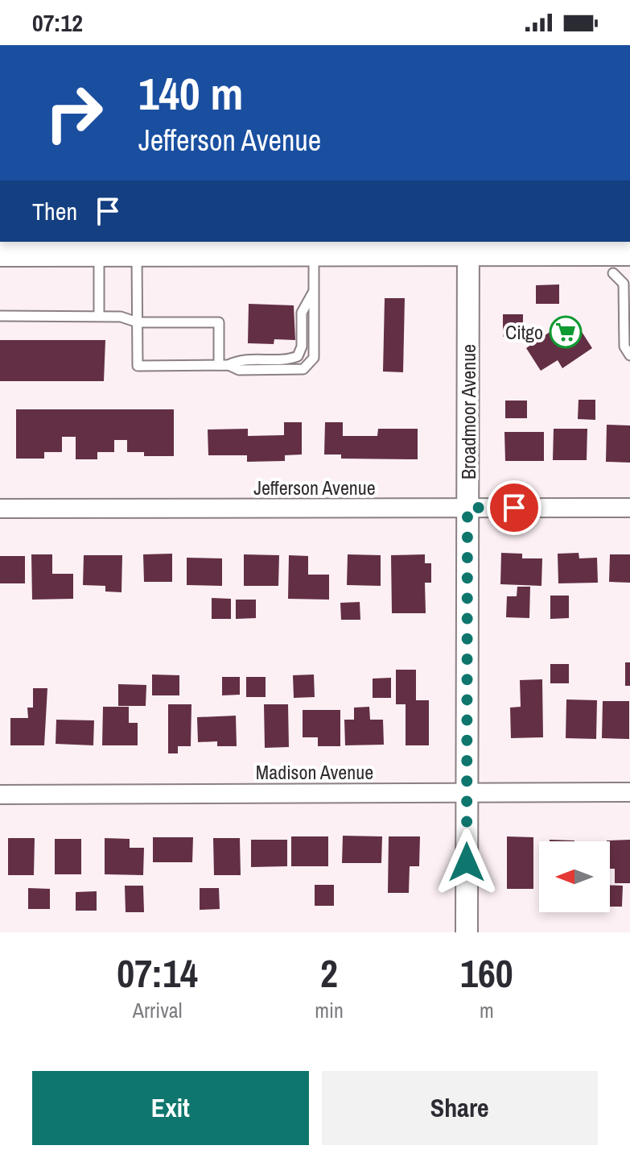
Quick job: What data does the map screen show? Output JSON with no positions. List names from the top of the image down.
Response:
{
  "streets": {
    "street": ["Broadmoor Avenue", "Jefferson Avenue", "Madison Avenue"]
  },
  "crossings": [
    ["Broadmoor Avenue", "Jefferson Avenue"],
    ["Broadmoor Avenue", "Madison Avenue"]
  ],
  "places": {
    "supermarket": ["Citgo"]
  },
  "north": "left",
  "page": {
    "status": "07:12",
    "turn": ["140 m", "Jefferson Avenue"],
    "then": "Then",
    "eta": [
      "07:14",
      "Arrival",
      "2",
      "min",
      "160",
      "m"
    ],
    "buttons": ["Exit", "Share"]
  }
}
